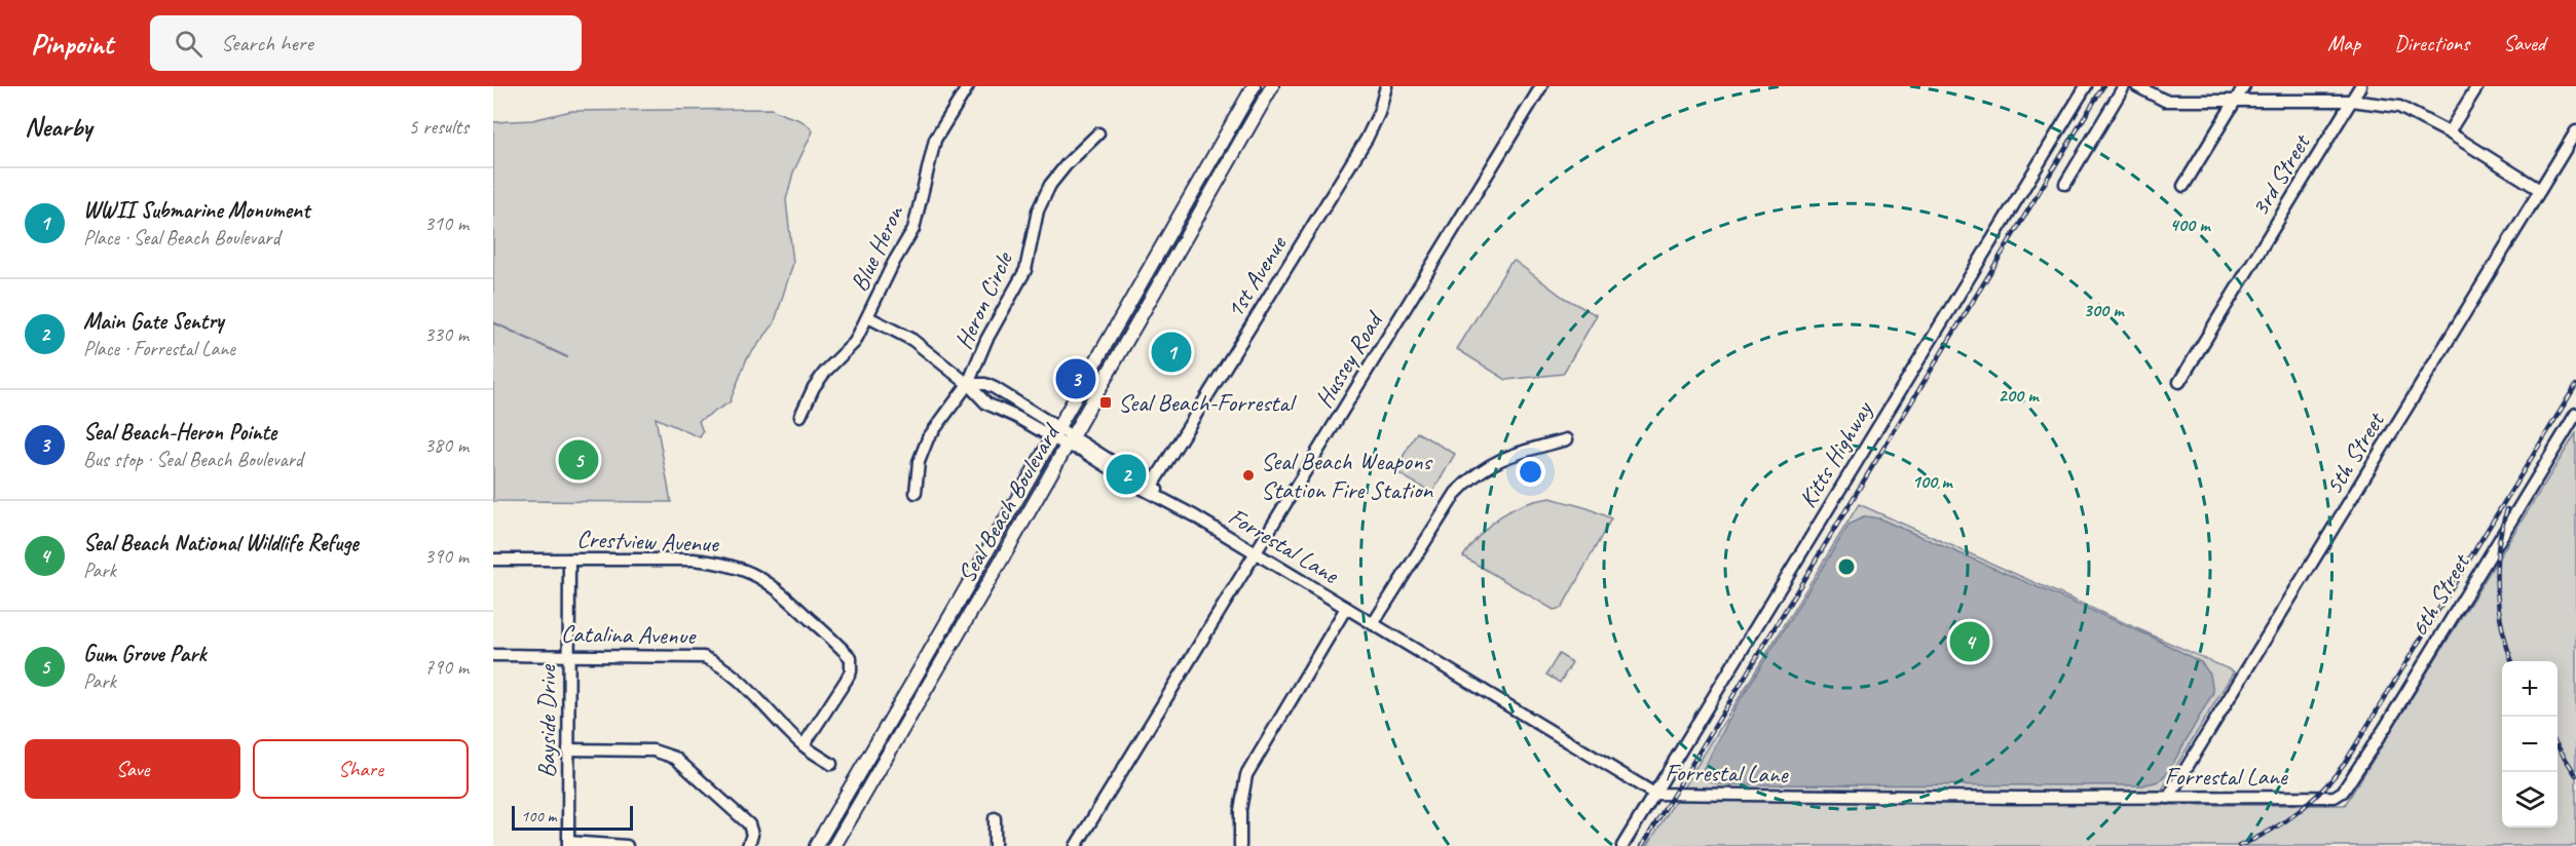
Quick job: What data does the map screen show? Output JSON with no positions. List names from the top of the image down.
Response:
{
  "streets": {
    "main road": ["Seal Beach Boulevard"],
    "street": [
      "3rd Street",
      "Blue Heron",
      "1st Avenue",
      "Heron Circle",
      "Hussey Road",
      "5th Street",
      "Kitts Highway",
      "Crestview Avenue",
      "Forrestal Lane",
      "6th Street",
      "Catalina Avenue",
      "Bayside Drive"
    ]
  },
  "crossings": [
    ["1st Avenue", "Forrestal Lane"],
    ["Hussey Road", "Forrestal Lane"],
    ["5th Street", "Forrestal Lane"],
    ["Kitts Highway", "Forrestal Lane"],
    ["Seal Beach Boulevard", "Forrestal Lane"],
    ["Crestview Avenue", "Catalina Avenue"],
    ["Crestview Avenue", "Bayside Drive"],
    ["Forrestal Lane", "6th Street"],
    ["Catalina Avenue", "Bayside Drive"]
  ],
  "places": {
    "transit": ["Seal Beach-Forrestal"],
    "other": ["Seal Beach Weapons Station Fire Station"]
  },
  "scale_bar": "100 m",
  "page": {
    "header": "Pinpoint",
    "search": "Search here",
    "nav": ["Map", "Directions", "Saved"],
    "heading": ["Nearby", "5 results"],
    "list": [
      {
        "mark": "1",
        "name": "WWII Submarine Monument",
        "note": "Place · Seal Beach Boulevard",
        "value": "310 m"
      },
      {
        "mark": "2",
        "name": "Main Gate Sentry",
        "note": "Place · Forrestal Lane",
        "value": "330 m"
      },
      {
        "mark": "3",
        "name": "Seal Beach-Heron Pointe",
        "note": "Bus stop · Seal Beach Boulevard",
        "value": "380 m"
      },
      {
        "mark": "4",
        "name": "Seal Beach National Wildlife Refuge",
        "note": "Park",
        "value": "390 m"
      },
      {
        "mark": "5",
        "name": "Gum Grove Park",
        "note": "Park",
        "value": "790 m"
      }
    ],
    "pins": [
      "1",
      "3",
      "5",
      "2",
      "4"
    ],
    "map_buttons": ["+", "−"],
    "buttons": ["Save", "Share"],
    "scale": "100 m"
  },
  "rings": [
    "400 m",
    "300 m",
    "200 m",
    "100 m"
  ]
}
